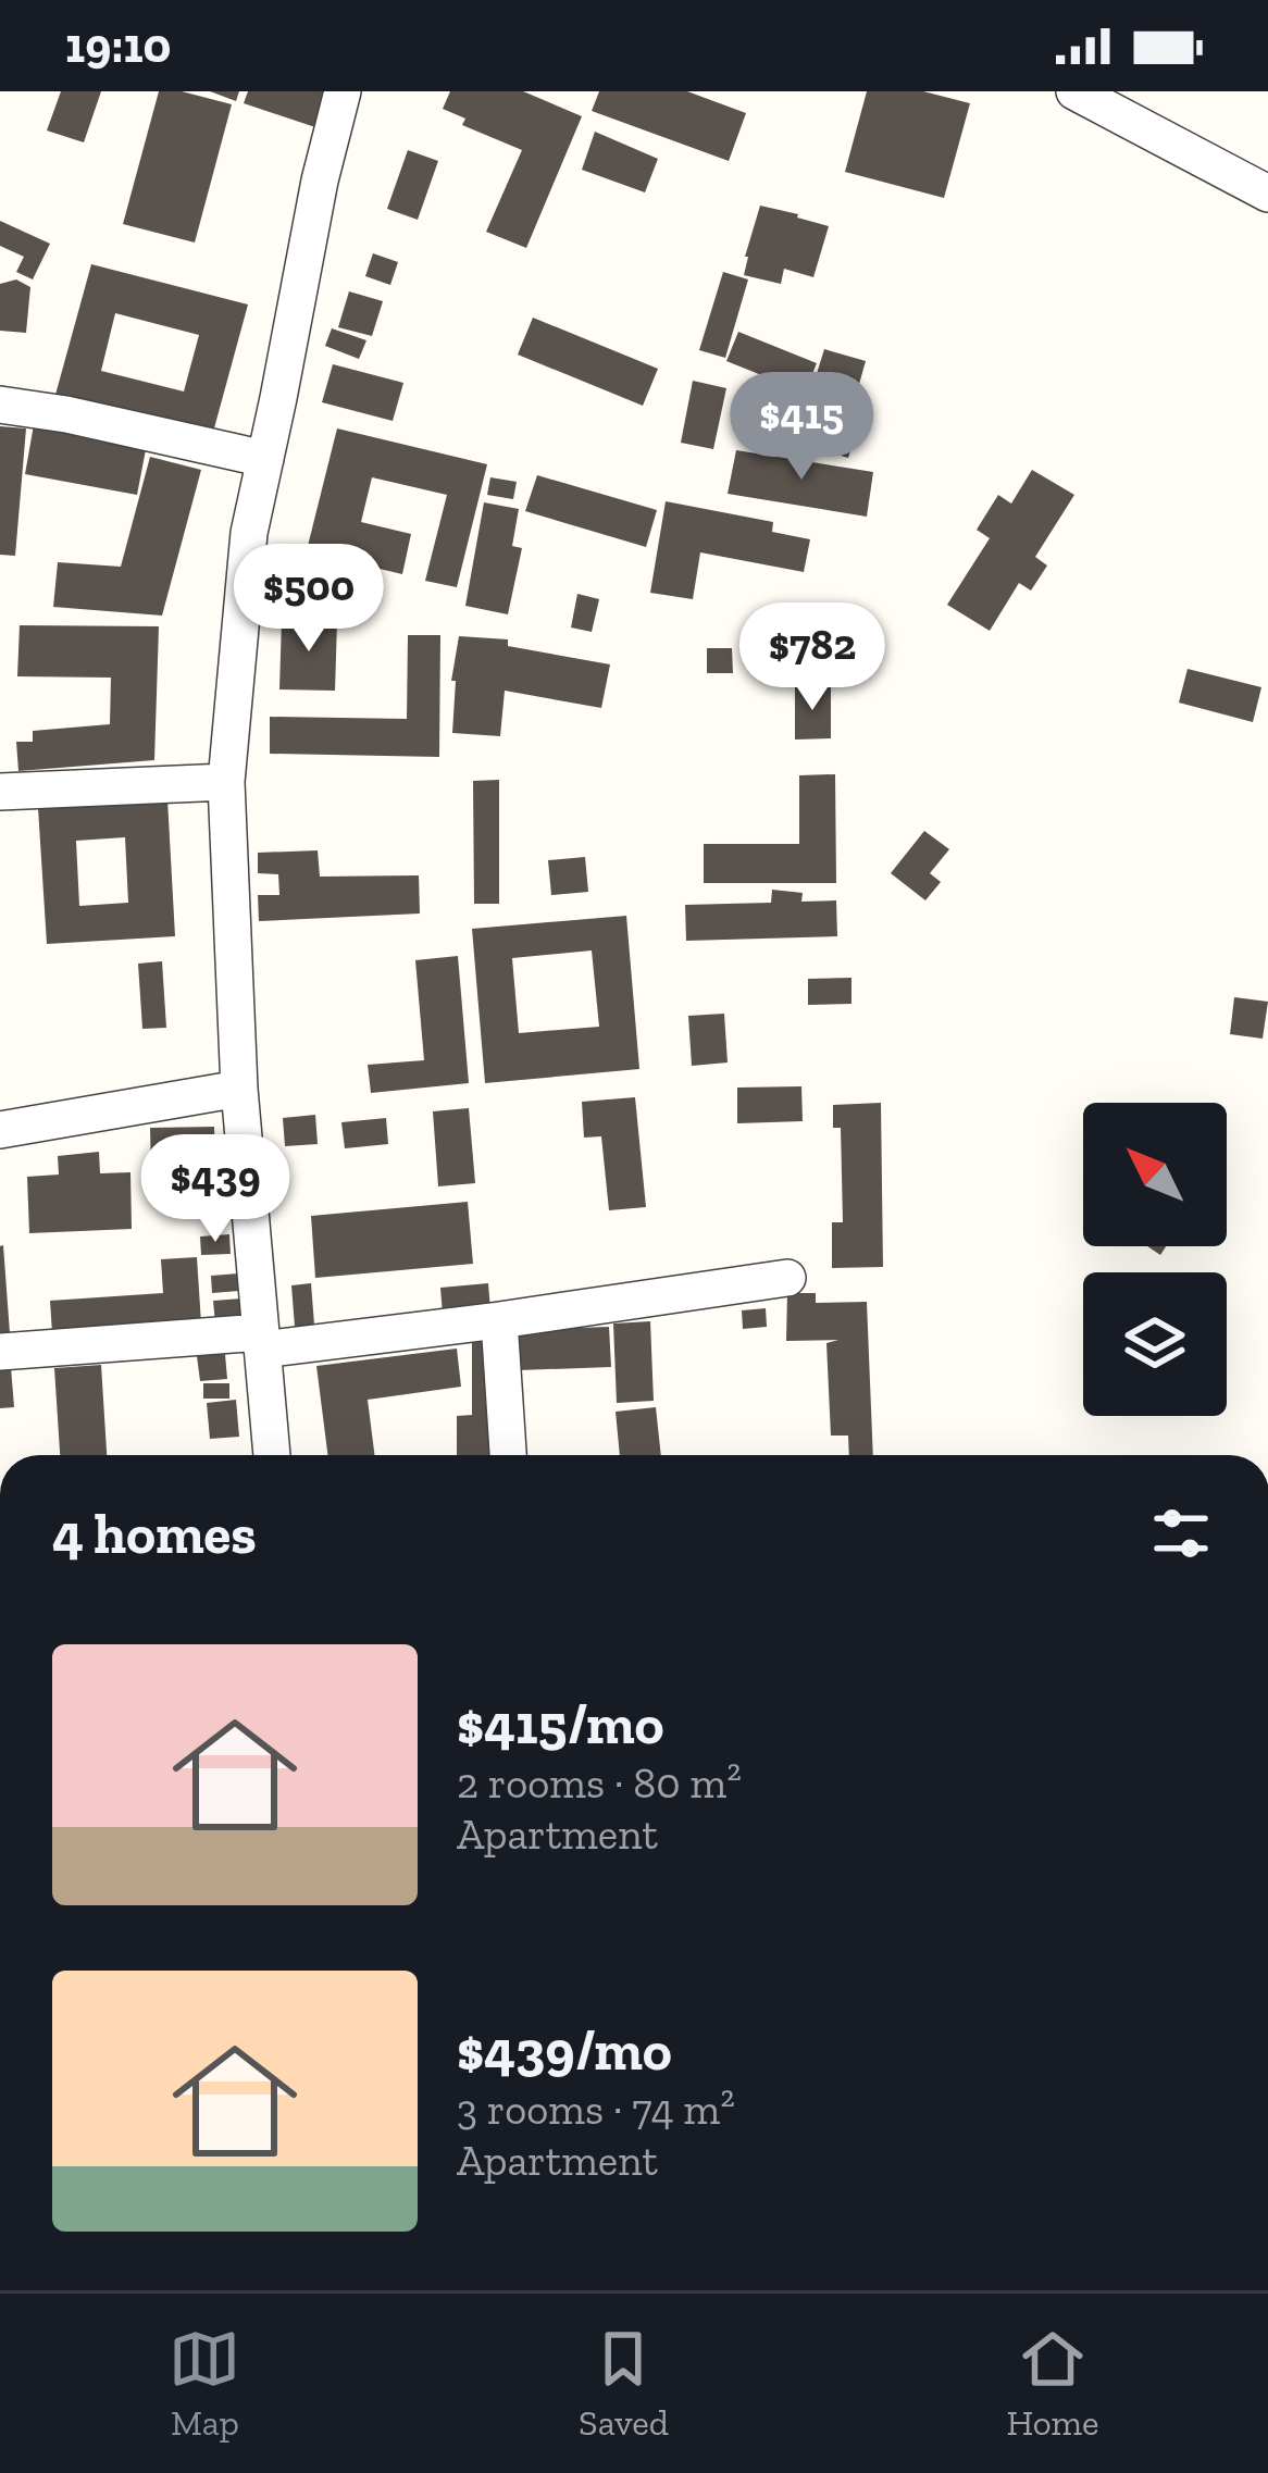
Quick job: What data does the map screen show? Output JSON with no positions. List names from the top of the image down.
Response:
{
  "north": "top left",
  "page": {
    "status": "19:10",
    "price": [
      "$415",
      "$500",
      "$782",
      "$439"
    ],
    "heading": "4 homes",
    "list": [
      {
        "name": "$415/mo",
        "note": "2 rooms · 80 m² · Apartment"
      },
      {
        "name": "$439/mo",
        "note": "3 rooms · 74 m² · Apartment"
      }
    ],
    "tabs": ["Map", "Saved", "Home"]
  }
}
